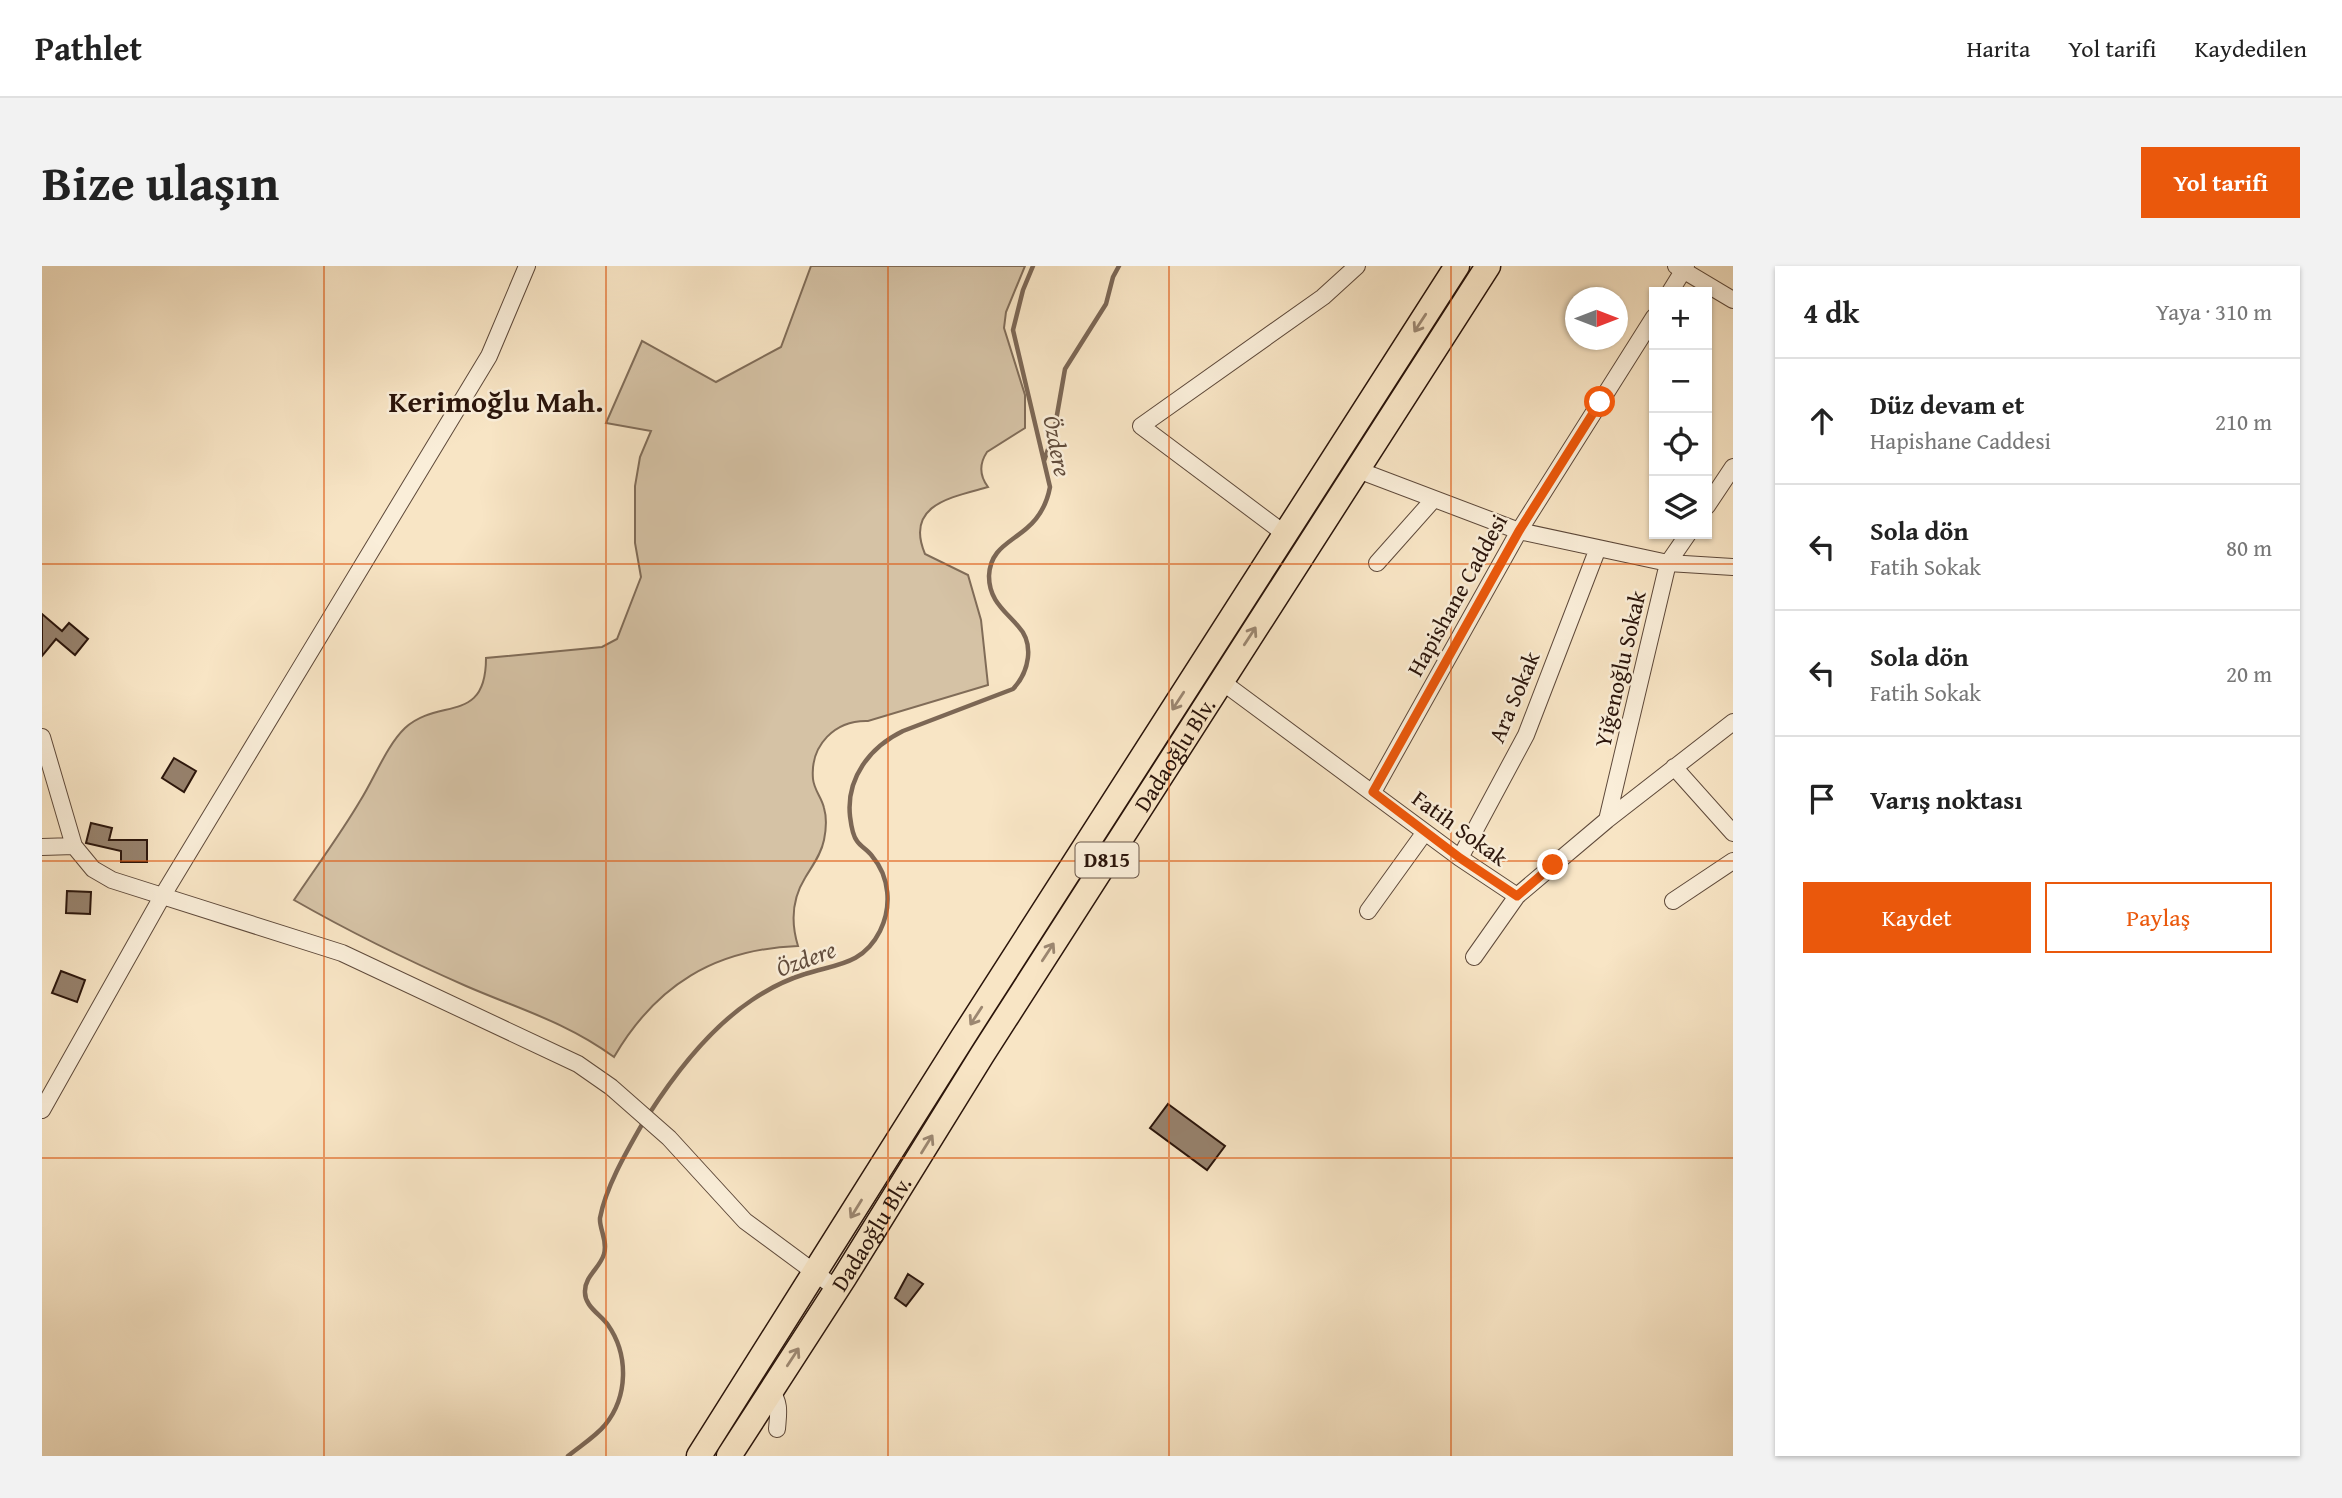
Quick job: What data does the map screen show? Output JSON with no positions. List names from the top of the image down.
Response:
{
  "streets": {
    "highway": ["Dadaoğlu Blv.", "D815"],
    "street": [
      "Hapishane Caddesi",
      "Yiğenoğlu Sokak",
      "Ara Sokak",
      "Fatih Sokak"
    ]
  },
  "crossings": [
    ["Hapishane Caddesi", "Fatih Sokak"],
    ["Yiğenoğlu Sokak", "Fatih Sokak"],
    ["Ara Sokak", "Fatih Sokak"],
    ["Dadaoğlu Blv.", "Fatih Sokak"]
  ],
  "districts": ["Kerimoğlu Mah."],
  "water": ["Özdere"],
  "north": "right",
  "page": {
    "header": "Pathlet",
    "nav": ["Harita", "Yol tarifi", "Kaydedilen"],
    "title": "Bize ulaşın",
    "buttons": [
      "Yol tarifi",
      ["Kaydet", "Paylaş"]
    ],
    "heading": ["4 dk", "Yaya · 310 m"],
    "map_buttons": ["+", "−"],
    "list": [
      ["Düz devam et", "Hapishane Caddesi", "210 m"],
      ["Sola dön", "Fatih Sokak", "80 m"],
      ["Sola dön", "Fatih Sokak", "20 m"],
      "Varış noktası"
    ]
  }
}
